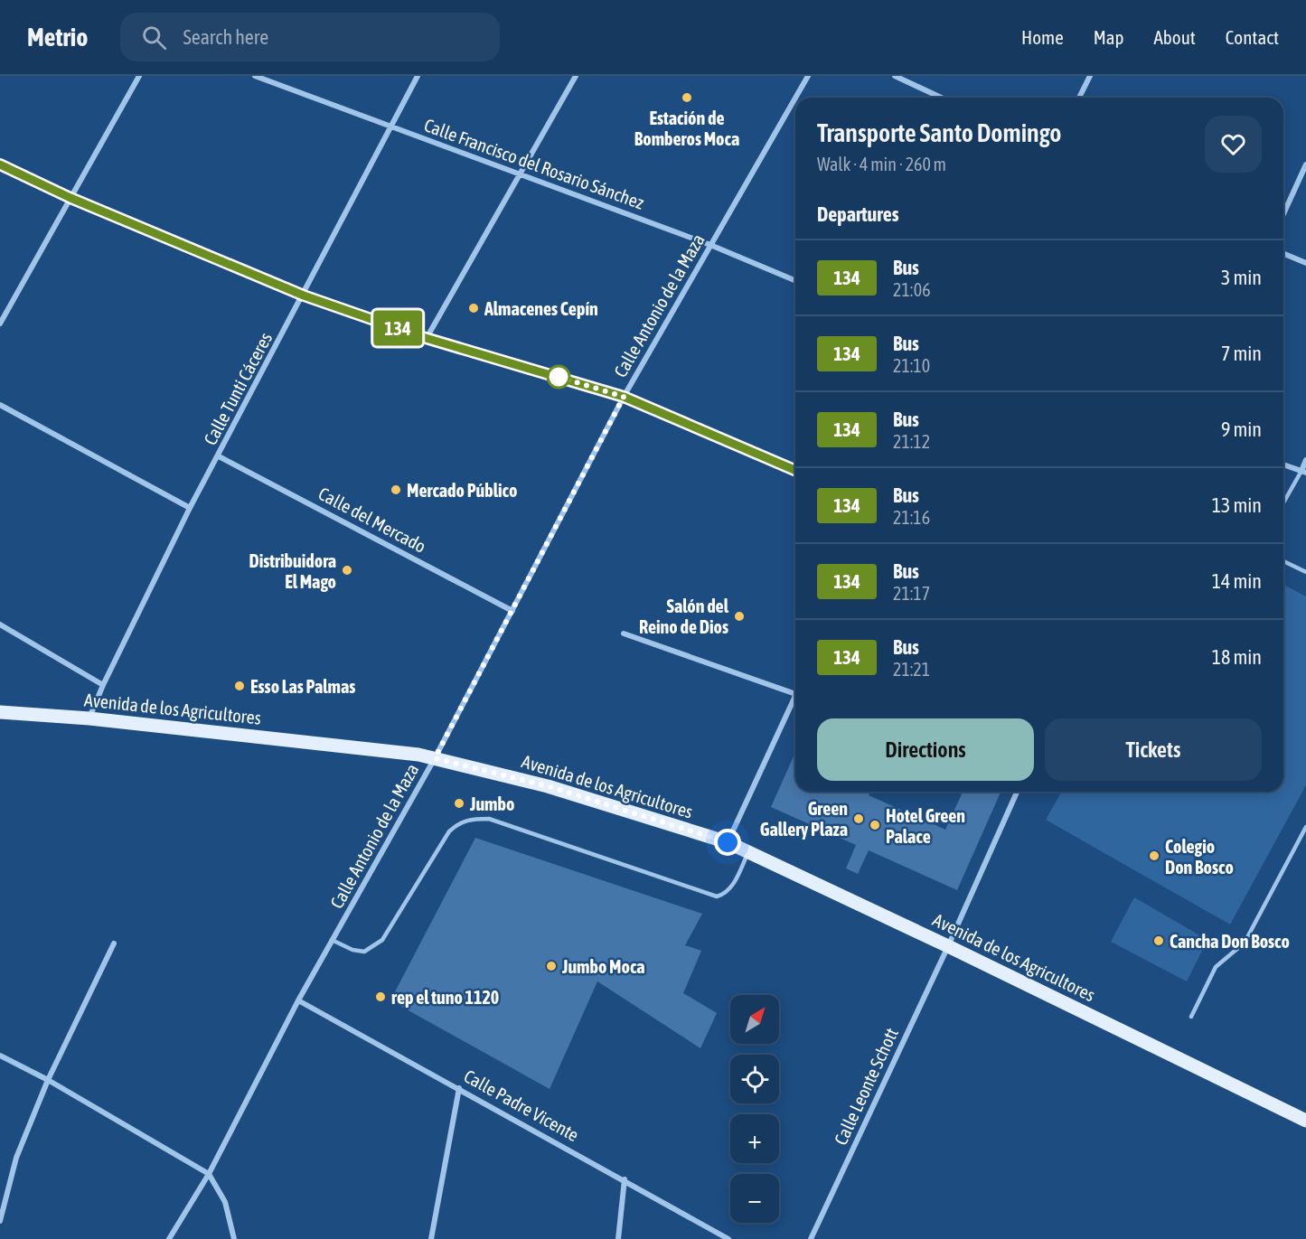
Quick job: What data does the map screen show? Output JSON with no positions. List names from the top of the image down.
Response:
{
  "streets": {
    "main road": ["Avenida de los Agricultores"],
    "street": [
      "Calle Francisco del Rosario Sánchez",
      "Calle Antonio de la Maza",
      "Calle Tunti Cáceres",
      "Calle del Mercado",
      "Calle Leonte Schott",
      "Calle Padre Vicente"
    ]
  },
  "crossings": [
    ["Calle Francisco del Rosario Sánchez", "Calle Antonio de la Maza"],
    ["Calle Francisco del Rosario Sánchez", "Calle Tunti Cáceres"],
    ["Calle Antonio de la Maza", "Calle del Mercado"],
    ["Calle Antonio de la Maza", "Avenida de los Agricultores"],
    ["Calle Antonio de la Maza", "Calle Padre Vicente"],
    ["Calle Tunti Cáceres", "Calle del Mercado"],
    ["Calle Tunti Cáceres", "Avenida de los Agricultores"],
    ["Avenida de los Agricultores", "Calle Leonte Schott"]
  ],
  "places": [
    "Estación de Bomberos Moca",
    "Almacenes Cepín",
    "Mercado Público",
    "Distribuidora El Mago",
    "Salón del Reino de Dios",
    "Esso Las Palmas",
    "Jumbo",
    "Green Gallery Plaza",
    "Hotel Green Palace",
    "Colegio Don Bosco",
    "Cancha Don Bosco",
    "Jumbo Moca",
    "rep el tuno 1120"
  ],
  "lines": ["bus line 134"],
  "north": "top right",
  "page": {
    "header": "Metrio",
    "search": "Search here",
    "nav": [
      "Home",
      "Map",
      "About",
      "Contact"
    ],
    "on_map": "134",
    "heading": [
      ["Transporte Santo Domingo", "Walk · 4 min · 260 m"],
      "Departures"
    ],
    "list": [
      {
        "mark": "134",
        "name": "Bus",
        "note": "21:06",
        "value": "3 min"
      },
      {
        "mark": "134",
        "name": "Bus",
        "note": "21:10",
        "value": "7 min"
      },
      {
        "mark": "134",
        "name": "Bus",
        "note": "21:12",
        "value": "9 min"
      },
      {
        "mark": "134",
        "name": "Bus",
        "note": "21:16",
        "value": "13 min"
      },
      {
        "mark": "134",
        "name": "Bus",
        "note": "21:17",
        "value": "14 min"
      },
      {
        "mark": "134",
        "name": "Bus",
        "note": "21:21",
        "value": "18 min"
      }
    ],
    "buttons": ["Directions", "Tickets"],
    "map_buttons": ["+", "−"]
  }
}
